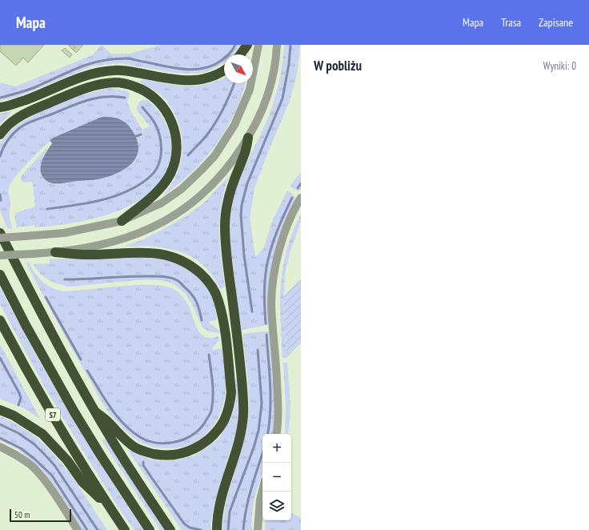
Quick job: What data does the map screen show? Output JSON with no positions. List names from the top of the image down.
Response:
{
  "streets": {
    "highway": ["S7"]
  },
  "scale_bar": "50 m",
  "north": "bottom right",
  "page": {
    "header": "Mapa",
    "nav": ["Mapa", "Trasa", "Zapisane"],
    "heading": ["W pobliżu", "Wyniki: 0"],
    "map_buttons": ["+", "−"],
    "scale": "50 m"
  }
}
